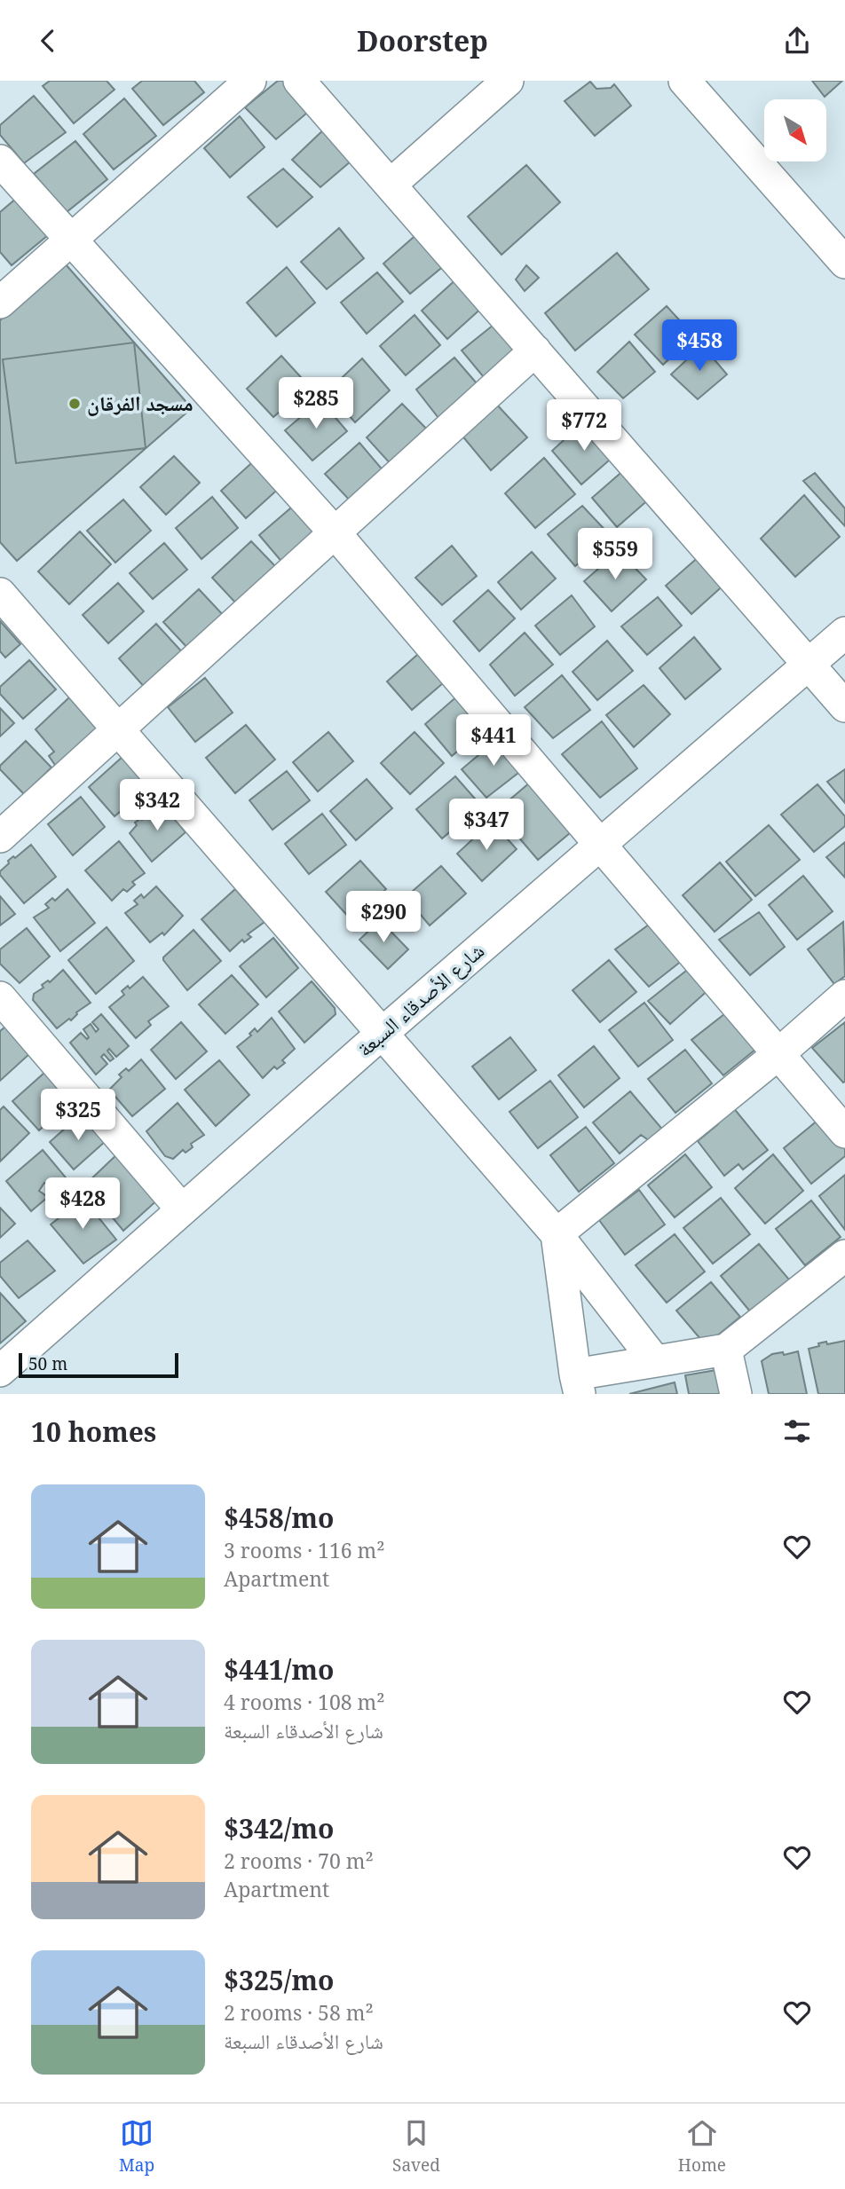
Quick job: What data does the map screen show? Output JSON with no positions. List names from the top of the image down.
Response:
{
  "streets": {
    "street": ["شارع الأصدقاء السبعة"]
  },
  "places": ["مسجد الفرقان"],
  "scale_bar": "50 m",
  "north": "bottom right",
  "page": {
    "header": "Doorstep",
    "price": [
      "$458",
      "$285",
      "$772",
      "$559",
      "$441",
      "$342",
      "$347",
      "$290",
      "$325",
      "$428"
    ],
    "scale": "50 m",
    "heading": "10 homes",
    "list": [
      {
        "name": "$458/mo",
        "note": "3 rooms · 116 m² · Apartment"
      },
      {
        "name": "$441/mo",
        "note": "4 rooms · 108 m² · شارع الأصدقاء السبعة"
      },
      {
        "name": "$342/mo",
        "note": "2 rooms · 70 m² · Apartment"
      },
      {
        "name": "$325/mo",
        "note": "2 rooms · 58 m² · شارع الأصدقاء السبعة"
      }
    ],
    "tabs": ["Map", "Saved", "Home"]
  }
}
